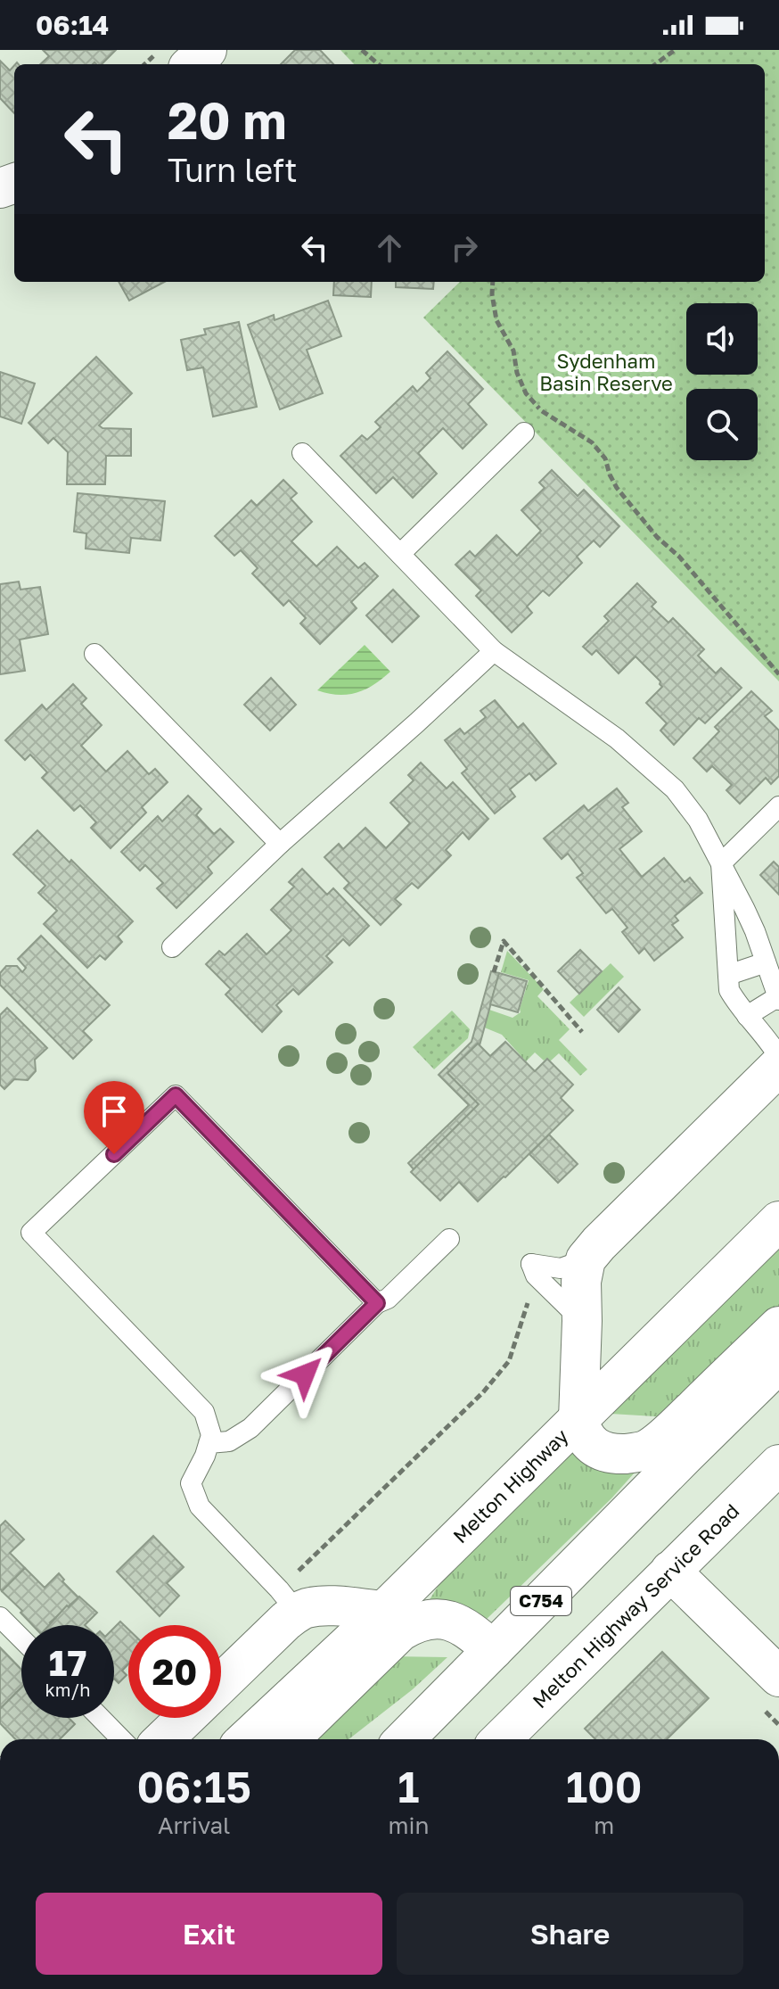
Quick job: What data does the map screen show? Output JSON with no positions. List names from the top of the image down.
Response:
{
  "streets": {
    "main road": ["Melton Highway", "C754", "Melton Highway Service Road"]
  },
  "parks": ["Sydenham Basin Reserve"],
  "page": {
    "status": "06:14",
    "turn": ["20 m", "Turn left"],
    "speed": "17 km/h",
    "limit": "20",
    "eta": [
      "06:15",
      "Arrival",
      "1",
      "min",
      "100",
      "m"
    ],
    "buttons": ["Exit", "Share"]
  }
}
